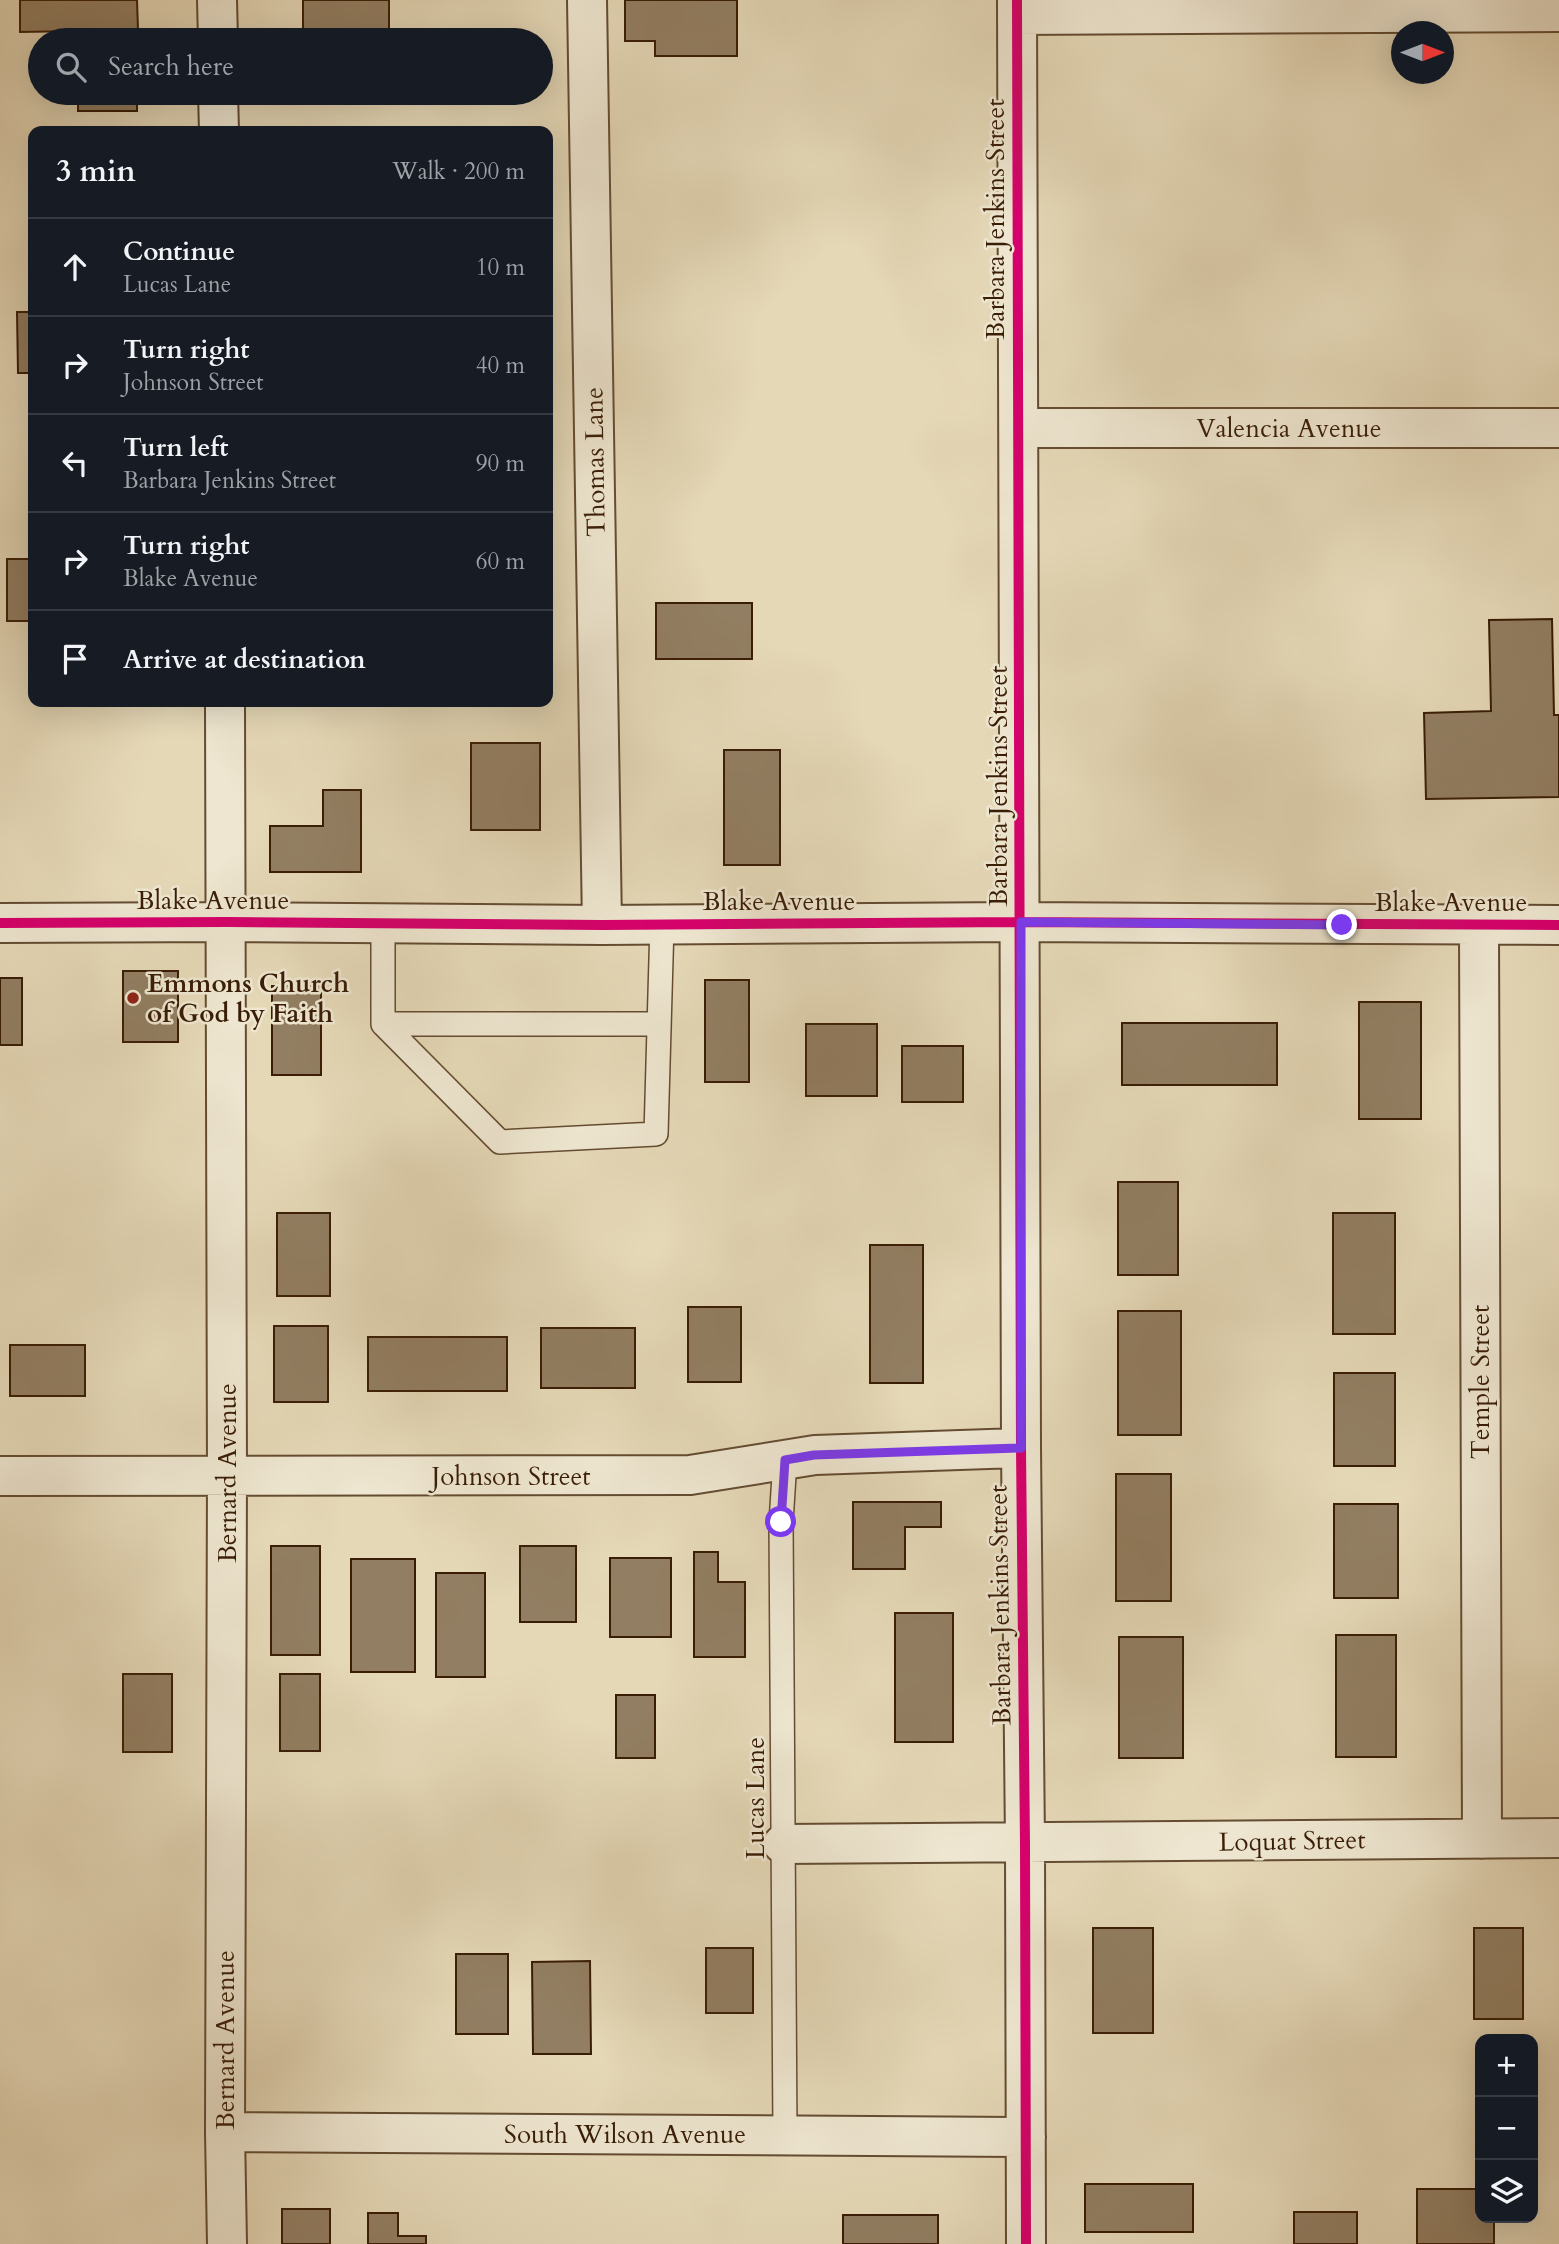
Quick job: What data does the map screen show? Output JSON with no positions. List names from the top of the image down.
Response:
{
  "streets": {
    "street": [
      "Barbara Jenkins Street",
      "Valencia Avenue",
      "Thomas Lane",
      "Blake Avenue",
      "Temple Street",
      "Bernard Avenue",
      "Johnson Street",
      "Loquat Street",
      "South Wilson Avenue"
    ],
    "lane": ["Lucas Lane"]
  },
  "crossings": [
    ["Barbara Jenkins Street", "Valencia Avenue"],
    ["Barbara Jenkins Street", "Blake Avenue"],
    ["Barbara Jenkins Street", "Johnson Street"],
    ["Barbara Jenkins Street", "Loquat Street"],
    ["Barbara Jenkins Street", "South Wilson Avenue"],
    ["Thomas Lane", "Blake Avenue"],
    ["Blake Avenue", "Temple Street"],
    ["Blake Avenue", "Bernard Avenue"],
    ["Temple Street", "Loquat Street"],
    ["Bernard Avenue", "Johnson Street"],
    ["Bernard Avenue", "South Wilson Avenue"],
    ["Johnson Street", "Lucas Lane"],
    ["Lucas Lane", "Loquat Street"],
    ["Lucas Lane", "South Wilson Avenue"]
  ],
  "places": ["Emmons Church of God by Faith"],
  "north": "right",
  "page": {
    "search": "Search here",
    "heading": ["3 min", "Walk · 200 m"],
    "list": [
      ["Continue", "Lucas Lane", "10 m"],
      ["Turn right", "Johnson Street", "40 m"],
      ["Turn left", "Barbara Jenkins Street", "90 m"],
      ["Turn right", "Blake Avenue", "60 m"],
      "Arrive at destination"
    ],
    "map_buttons": ["+", "−"]
  }
}
